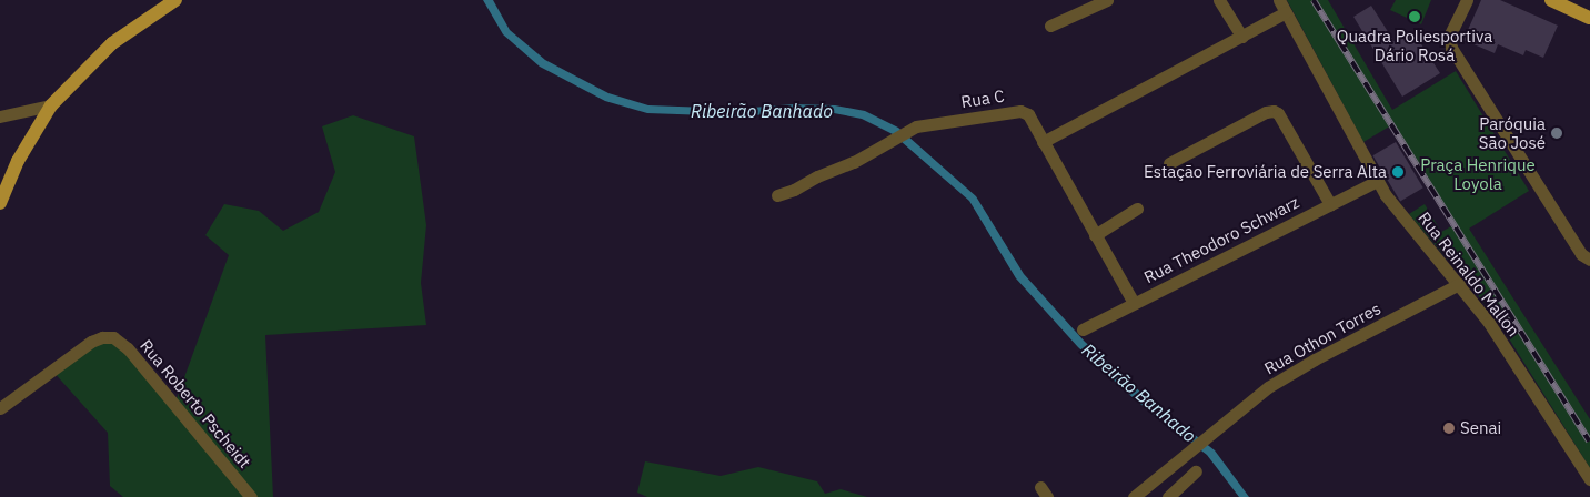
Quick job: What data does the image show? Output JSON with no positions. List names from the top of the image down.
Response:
{
  "streets": {
    "street": [
      "Rua C",
      "Rua Theodoro Schwarz",
      "Rua Reinaldo Mallon",
      "Rua Othon Torres",
      "Rua Roberto Pscheidt"
    ]
  },
  "crossings": [
    ["Rua C", "Rua Theodoro Schwarz"],
    ["Rua Theodoro Schwarz", "Rua Reinaldo Mallon"],
    ["Rua Reinaldo Mallon", "Rua Othon Torres"]
  ],
  "water": ["Ribeirão Banhado"],
  "parks": ["Praça Henrique Loyola"],
  "places": [
    "Quadra Poliesportiva Dário Rosá",
    "Paróquia São José",
    "Estação Ferroviária de Serra Alta",
    "Senai"
  ]
}
